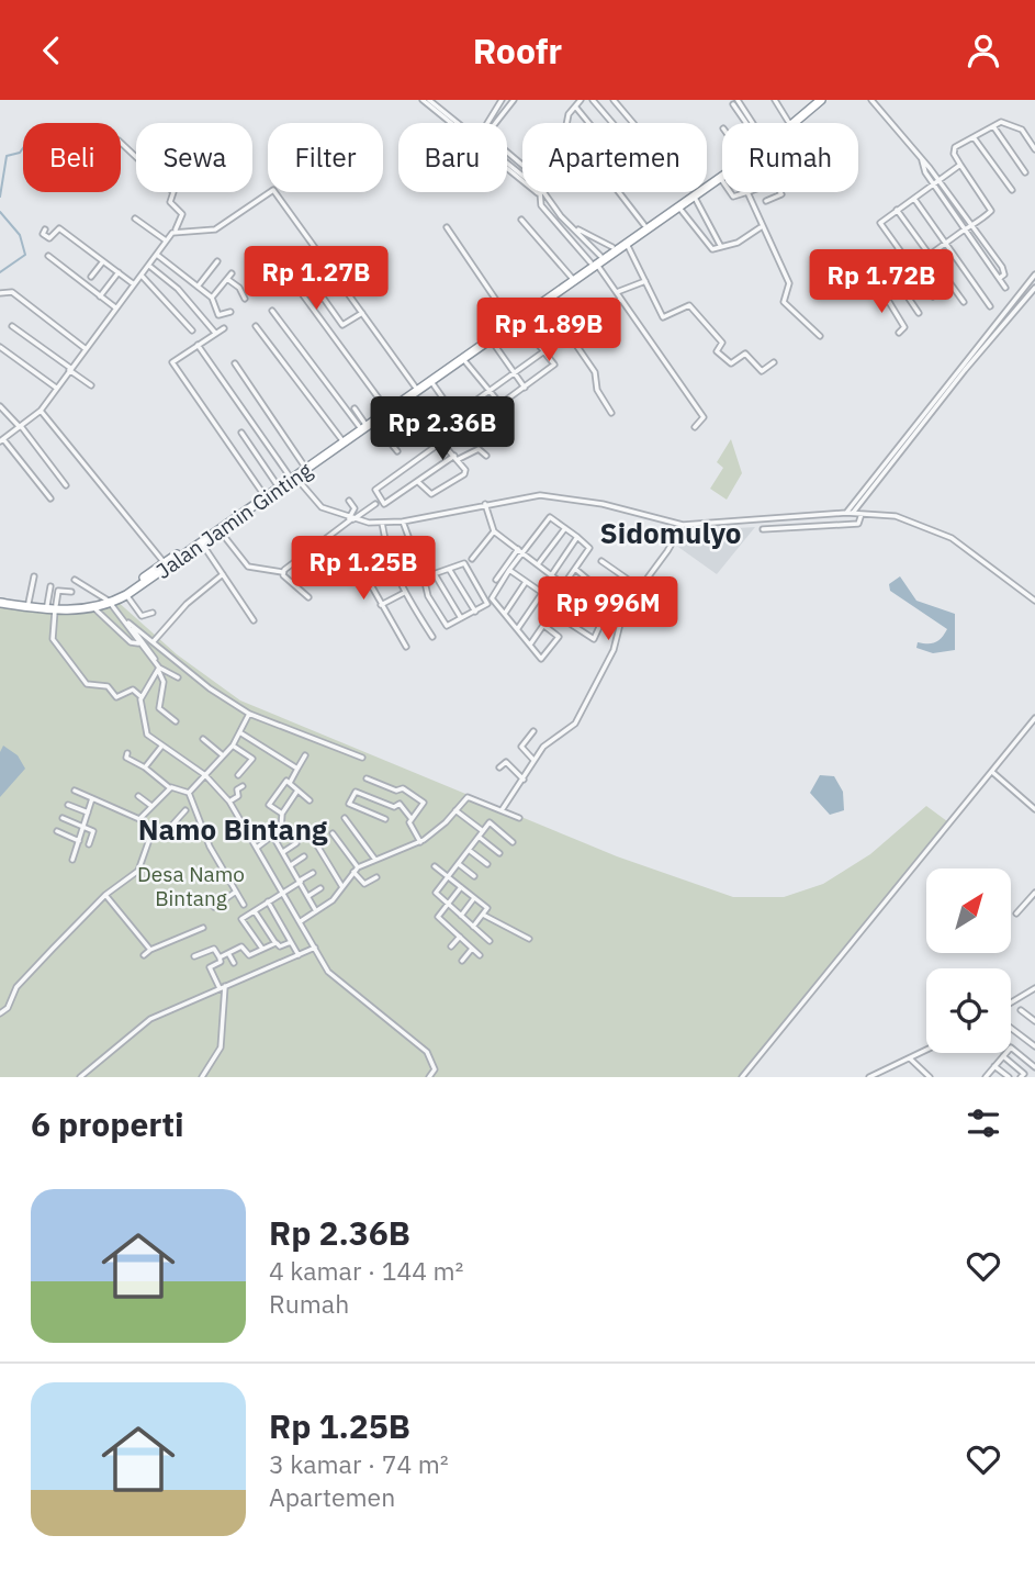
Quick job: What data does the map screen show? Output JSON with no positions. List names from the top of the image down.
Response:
{
  "streets": {
    "highway": ["Jalan Jamin Ginting"]
  },
  "districts": ["Sidomulyo", "Namo Bintang"],
  "parks": ["Desa Namo Bintang"],
  "north": "top right",
  "page": {
    "header": "Roofr",
    "chip": [
      "Beli",
      "Sewa",
      "Filter",
      "Baru",
      "Apartemen",
      "Rumah"
    ],
    "price": [
      "Rp 1.27B",
      "Rp 1.72B",
      "Rp 1.89B",
      "Rp 2.36B",
      "Rp 1.25B",
      "Rp 996M"
    ],
    "heading": "6 properti",
    "list": [
      {
        "name": "Rp 2.36B",
        "note": "4 kamar · 144 m² · Rumah"
      },
      {
        "name": "Rp 1.25B",
        "note": "3 kamar · 74 m² · Apartemen"
      }
    ]
  }
}
